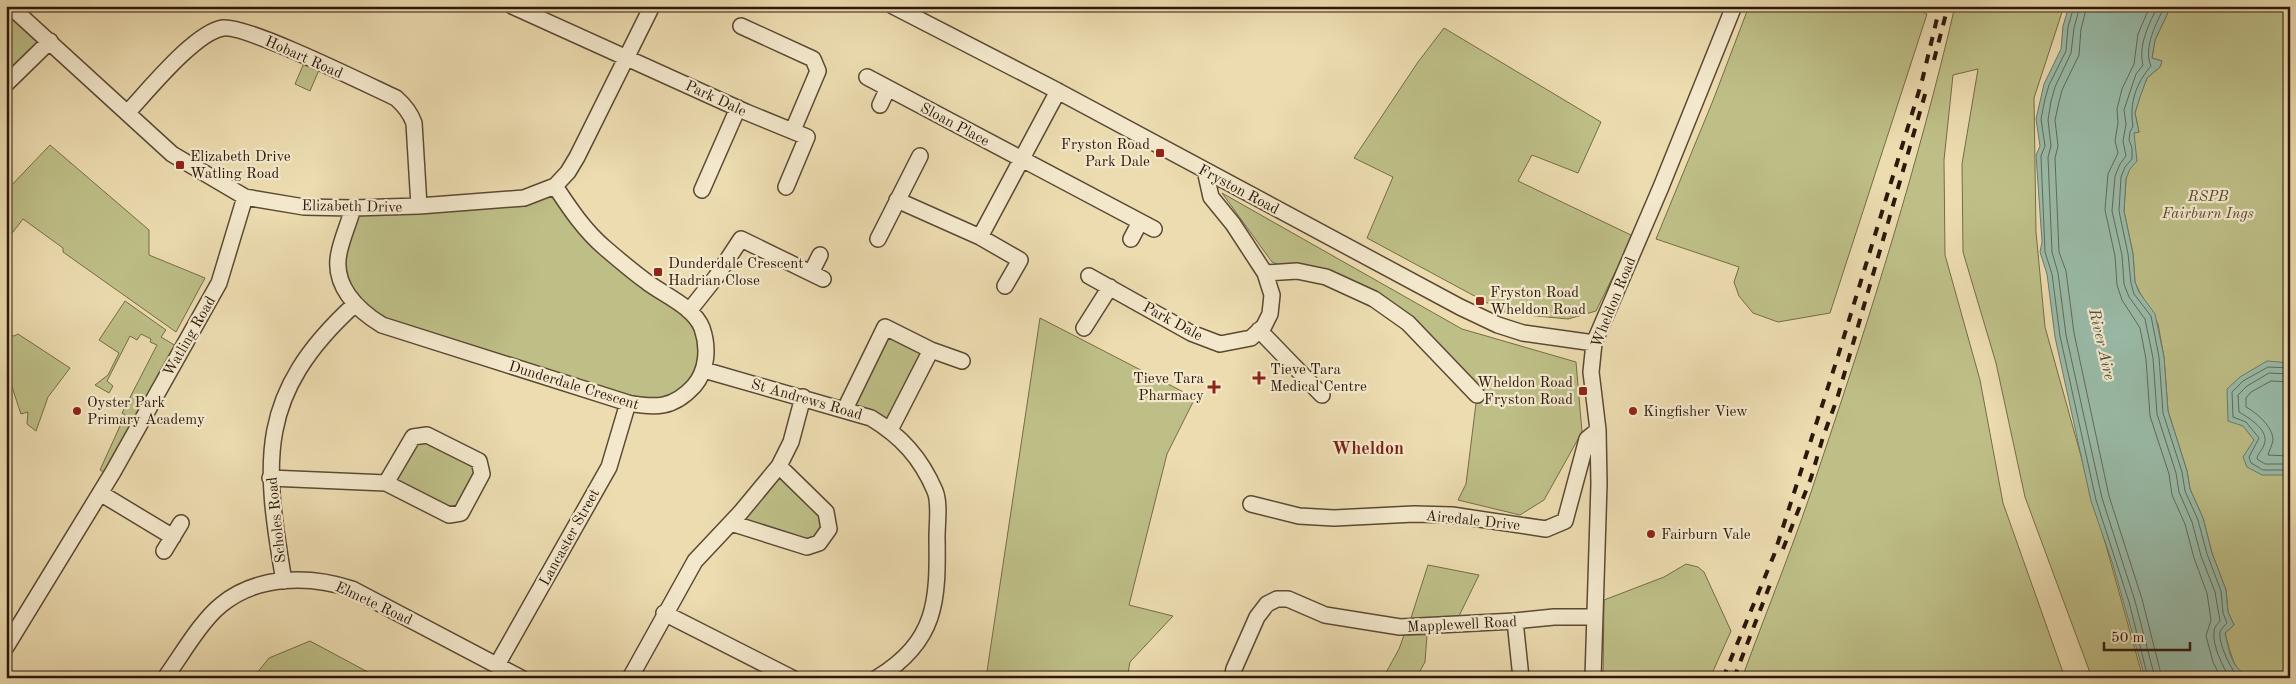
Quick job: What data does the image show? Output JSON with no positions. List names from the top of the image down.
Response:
{
  "streets": {
    "street": [
      "Hobart Road",
      "Park Dale",
      "Sloan Place",
      "Fryston Road",
      "Elizabeth Drive",
      "Wheldon Road",
      "Watling Road",
      "Dunderdale Crescent",
      "St Andrews Road",
      "Scholes Road",
      "Airedale Drive",
      "Lancaster Street",
      "Elmete Road",
      "Mapplewell Road"
    ]
  },
  "crossings": [
    ["Hobart Road", "Elizabeth Drive"],
    ["Park Dale", "Elizabeth Drive"],
    ["Fryston Road", "Wheldon Road"],
    ["Elizabeth Drive", "Watling Road"],
    ["Elizabeth Drive", "Dunderdale Crescent"],
    ["Wheldon Road", "Airedale Drive"],
    ["Wheldon Road", "Mapplewell Road"],
    ["Dunderdale Crescent", "St Andrews Road"],
    ["Dunderdale Crescent", "Scholes Road"],
    ["Dunderdale Crescent", "Lancaster Street"],
    ["Scholes Road", "Elmete Road"],
    ["Lancaster Street", "Elmete Road"]
  ],
  "districts": ["Wheldon"],
  "water": ["River Aire"],
  "parks": ["RSPB Fairburn Ings"],
  "places": {
    "transit": [
      "Fryston Road Park Dale",
      "Elizabeth Drive Watling Road",
      "Dunderdale Crescent Hadrian Close",
      "Fryston Road Wheldon Road",
      "Wheldon Road Fryston Road"
    ],
    "health": ["Tieve Tara Medical Centre", "Tieve Tara Pharmacy"],
    "other": ["Oyster Park Primary Academy", "Kingfisher View", "Fairburn Vale"]
  },
  "scale_bar": "50 m"
}
